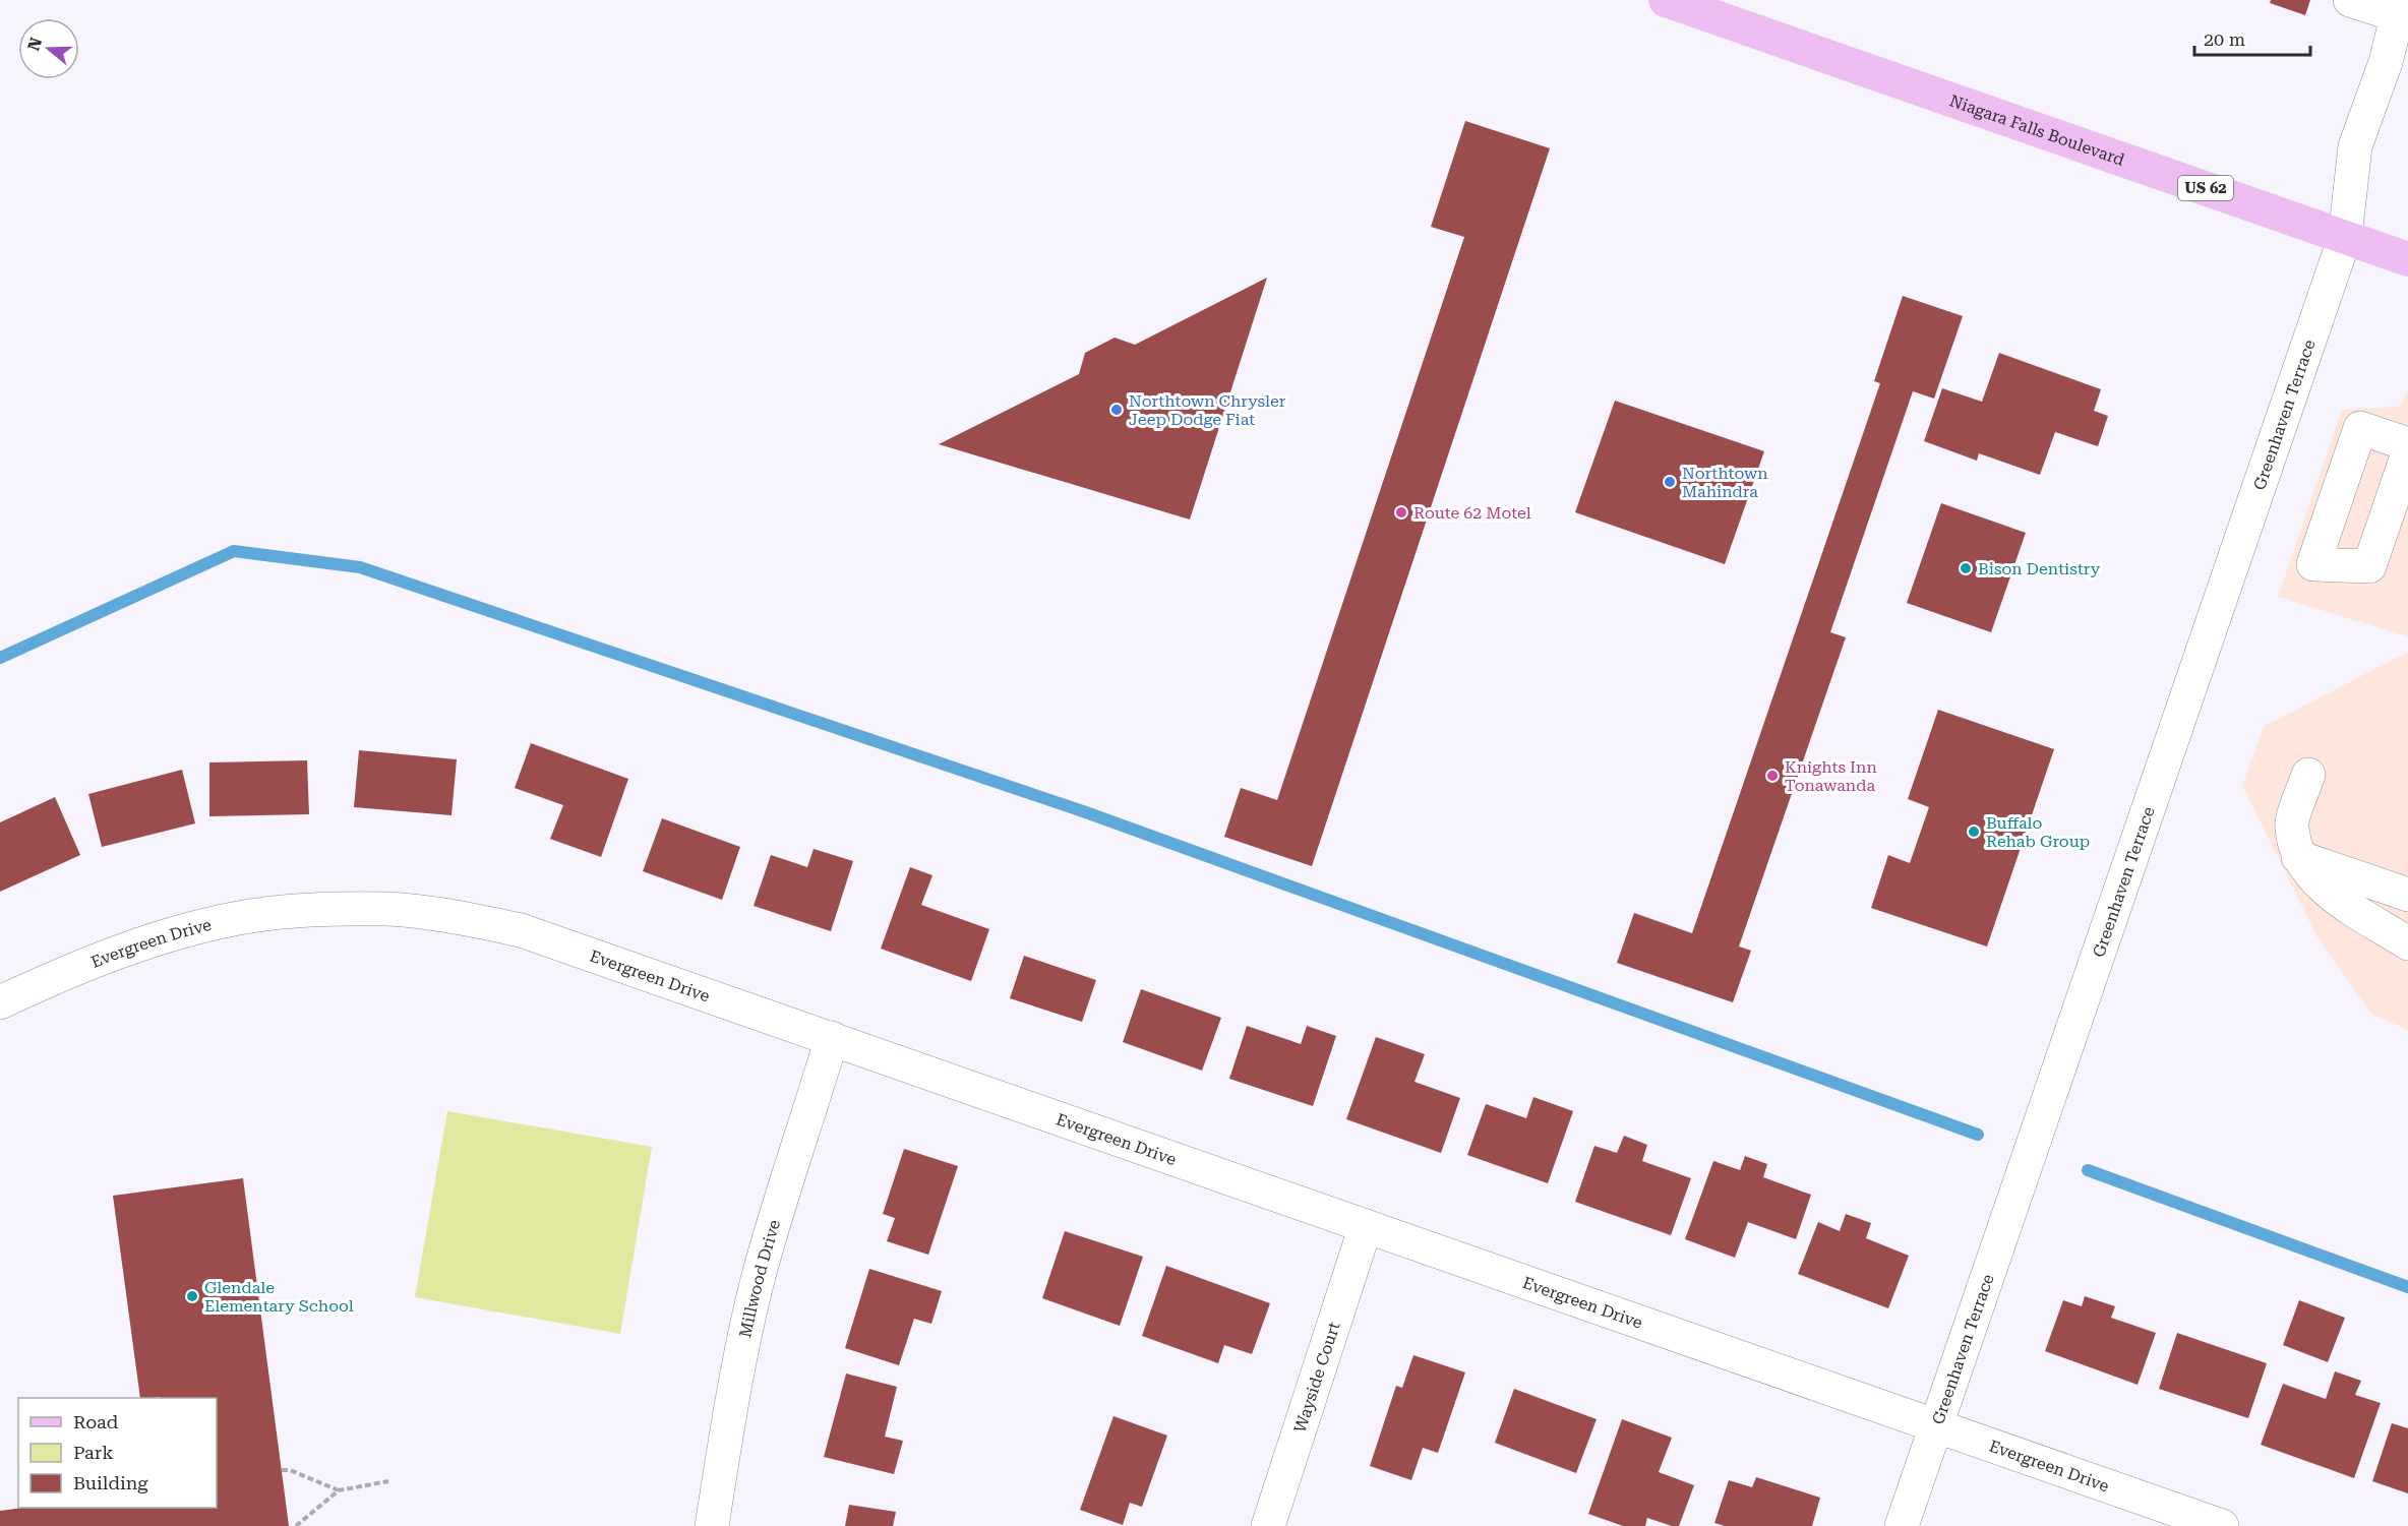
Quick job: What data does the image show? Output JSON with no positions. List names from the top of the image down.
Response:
{
  "streets": {
    "main road": ["Niagara Falls Boulevard", "US 62"],
    "street": [
      "Greenhaven Terrace",
      "Evergreen Drive",
      "Millwood Drive",
      "Wayside Court"
    ]
  },
  "crossings": [
    ["Niagara Falls Boulevard", "Greenhaven Terrace"],
    ["Greenhaven Terrace", "Evergreen Drive"],
    ["Evergreen Drive", "Millwood Drive"],
    ["Evergreen Drive", "Wayside Court"]
  ],
  "places": [
    "Northtown Chrysler Jeep Dodge Fiat",
    "Northtown Mahindra",
    "Route 62 Motel",
    "Bison Dentistry",
    "Knights Inn Tonawanda",
    "Buffalo Rehab Group",
    "Glendale Elementary School"
  ],
  "legend": ["Road", "Park", "Building"],
  "scale_bar": "20 m",
  "north": "left"
}
